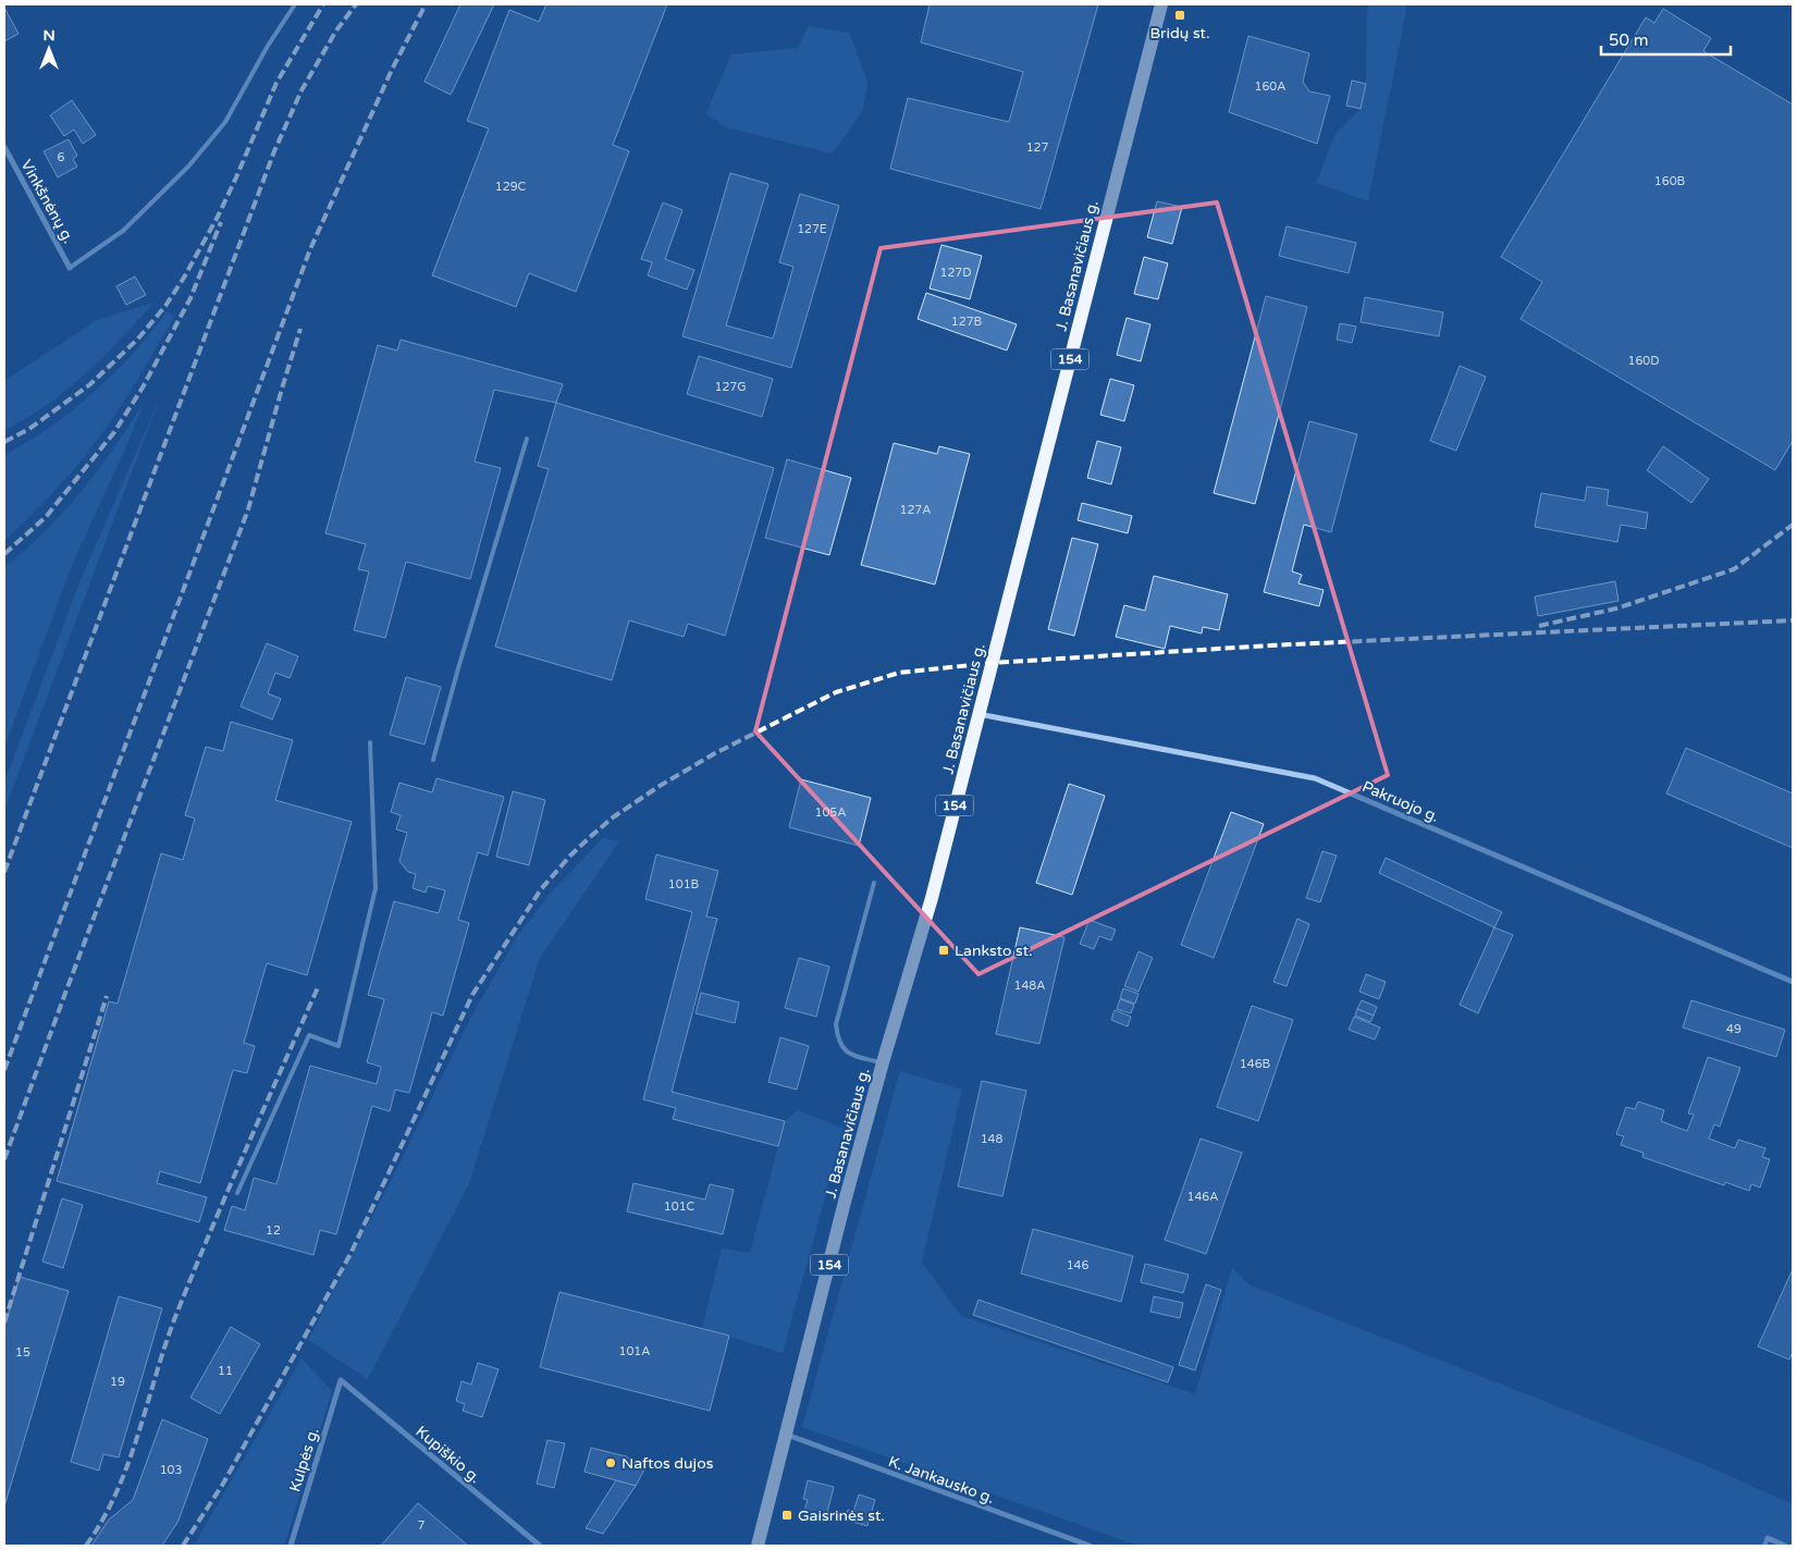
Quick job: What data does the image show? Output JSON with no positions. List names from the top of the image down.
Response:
{
  "streets": {
    "main road": ["J. Basanavičiaus g.", "154"],
    "street": [
      "Vinkšnėnų g.",
      "Pakruojo g.",
      "Kupiškio g.",
      "Kulpės g.",
      "K. Jankausko g."
    ]
  },
  "crossings": [
    ["J. Basanavičiaus g.", "Pakruojo g."],
    ["J. Basanavičiaus g.", "K. Jankausko g."],
    ["Kupiškio g.", "Kulpės g."]
  ],
  "places": {
    "transit": ["Bridų st.", "Lanksto st.", "Gaisrinės st."],
    "other": ["Naftos dujos"]
  },
  "house_numbers": [
    "160A",
    "127",
    "6",
    "160B",
    "129C",
    "127E",
    "127D",
    "127B",
    "160D",
    "127G",
    "127A",
    "105A",
    "101B",
    "148A",
    "49",
    "146B",
    "148",
    "146A",
    "101C",
    "12",
    "146",
    "101A",
    "15",
    "11",
    "19",
    "103",
    "7"
  ],
  "scale_bar": "50 m",
  "north": "top"
}
